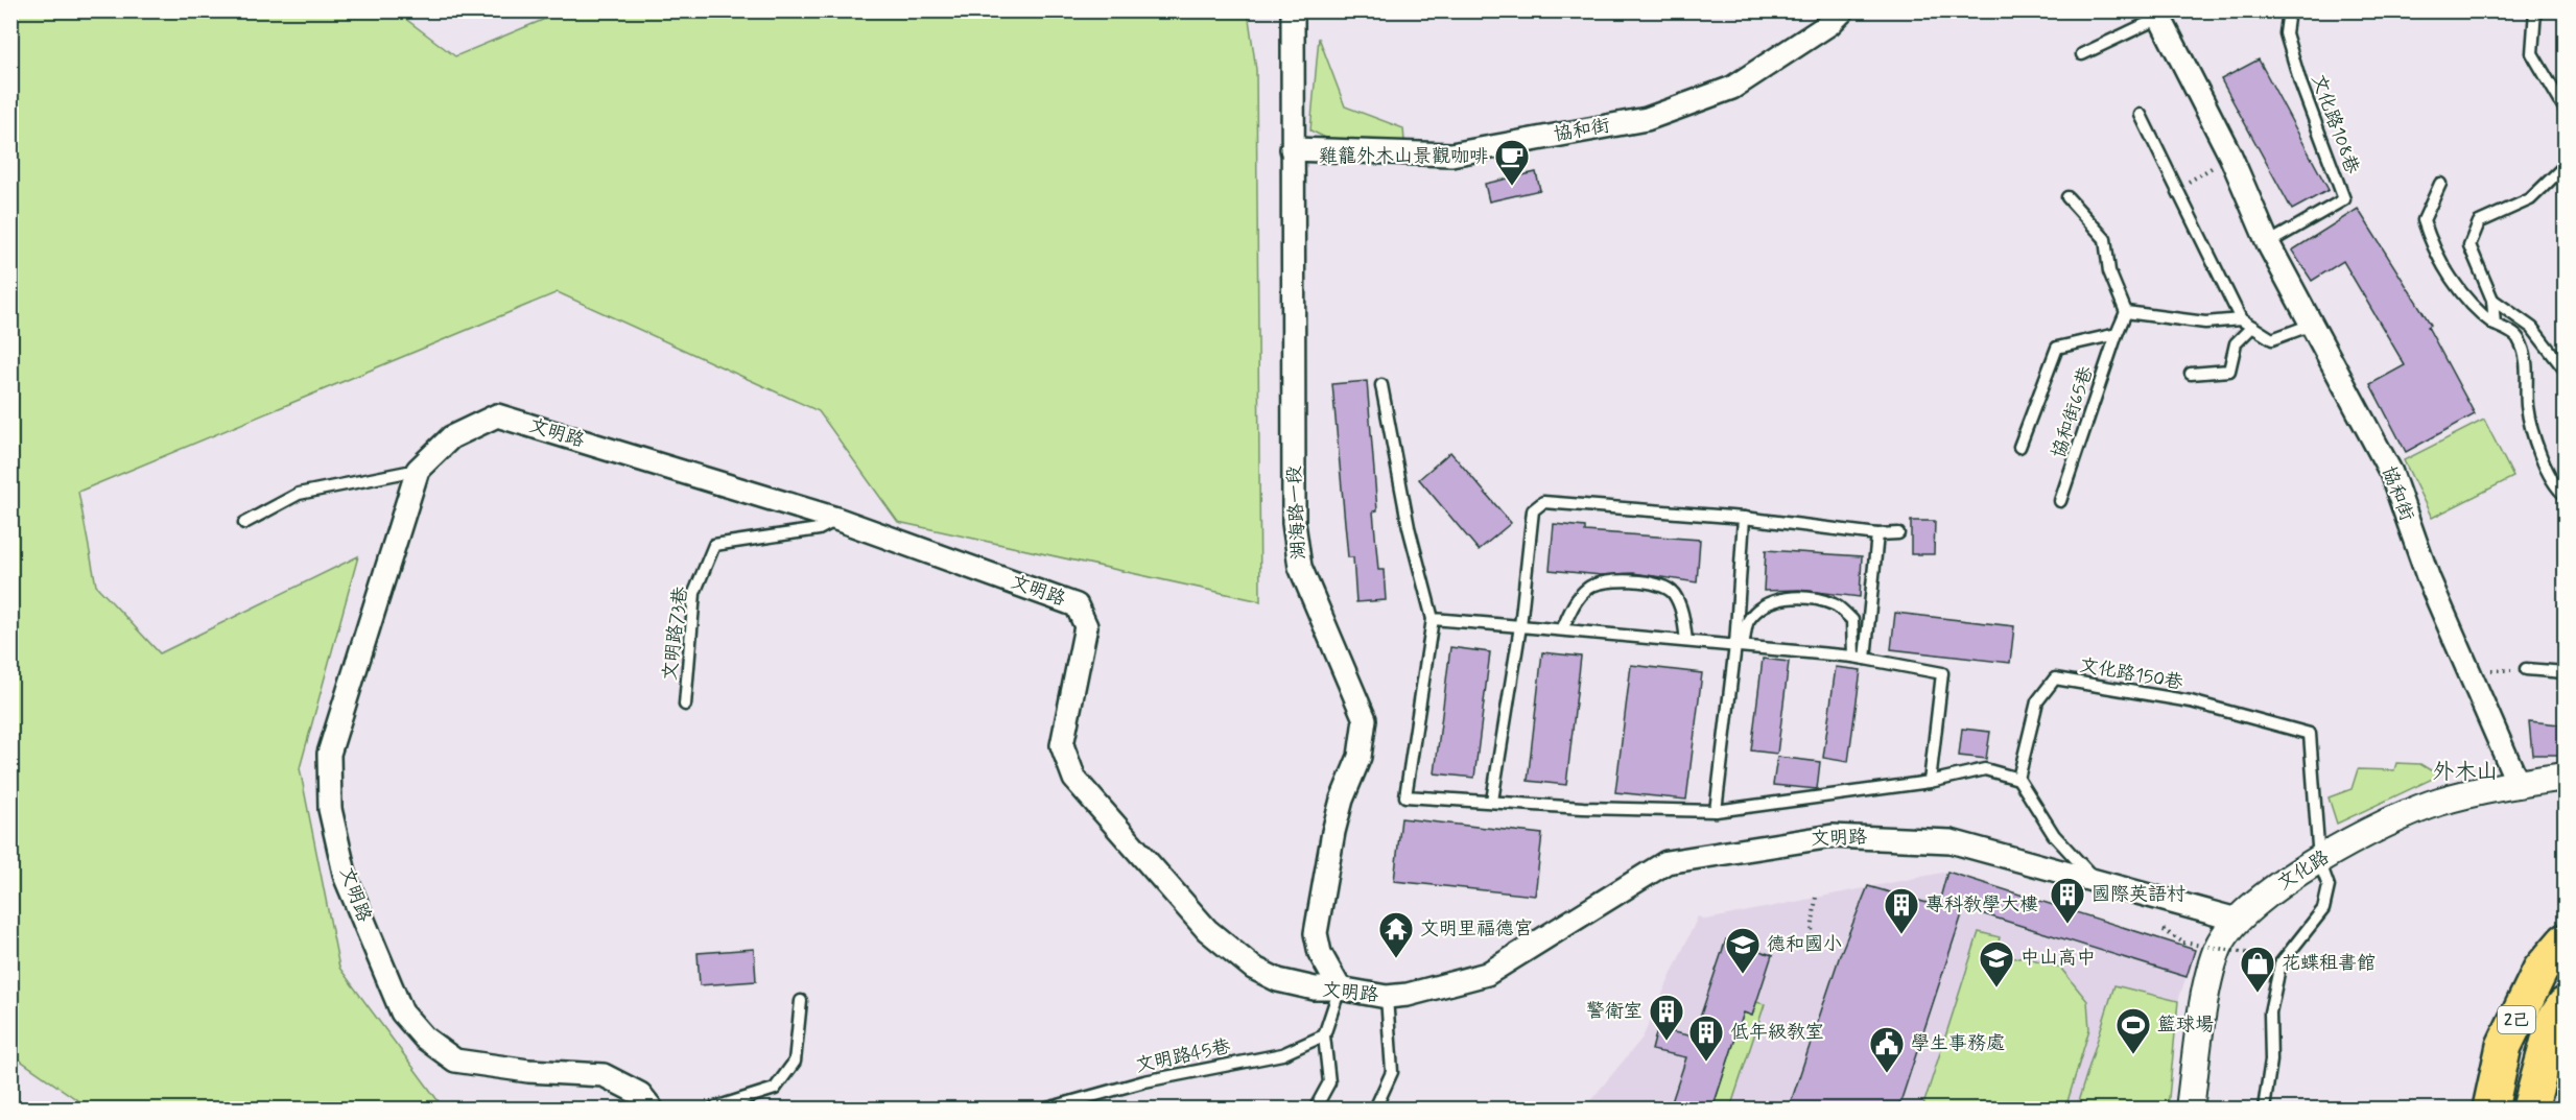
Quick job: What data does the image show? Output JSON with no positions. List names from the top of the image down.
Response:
{
  "streets": {
    "main road": ["2己"],
    "street": [
      "協和街",
      "文明路",
      "湖海路一段",
      "文化路"
    ],
    "lane": [
      "文化路108巷",
      "協和街65巷",
      "文明路73巷",
      "文化路150巷",
      "文明路45巷"
    ]
  },
  "crossings": [
    ["文化路108巷", "協和街"],
    ["協和街", "湖海路一段"],
    ["協和街", "文化路"],
    ["文明路", "湖海路一段"],
    ["文明路", "文明路73巷"],
    ["文明路", "文化路"],
    ["文化路150巷", "文化路"]
  ],
  "districts": ["外木山"],
  "places": {
    "cafe": ["雞籠外木山景觀咖啡"],
    "building": [
      "國際英語村",
      "專科教學大樓",
      "警衛室",
      "低年級教室"
    ],
    "temple": ["文明里福德宮"],
    "school or university": ["德和國小", "中山高中"],
    "shop": ["花蝶租書館"],
    "sports": ["籃球場"],
    "public building": ["學生事務處"]
  }
}
